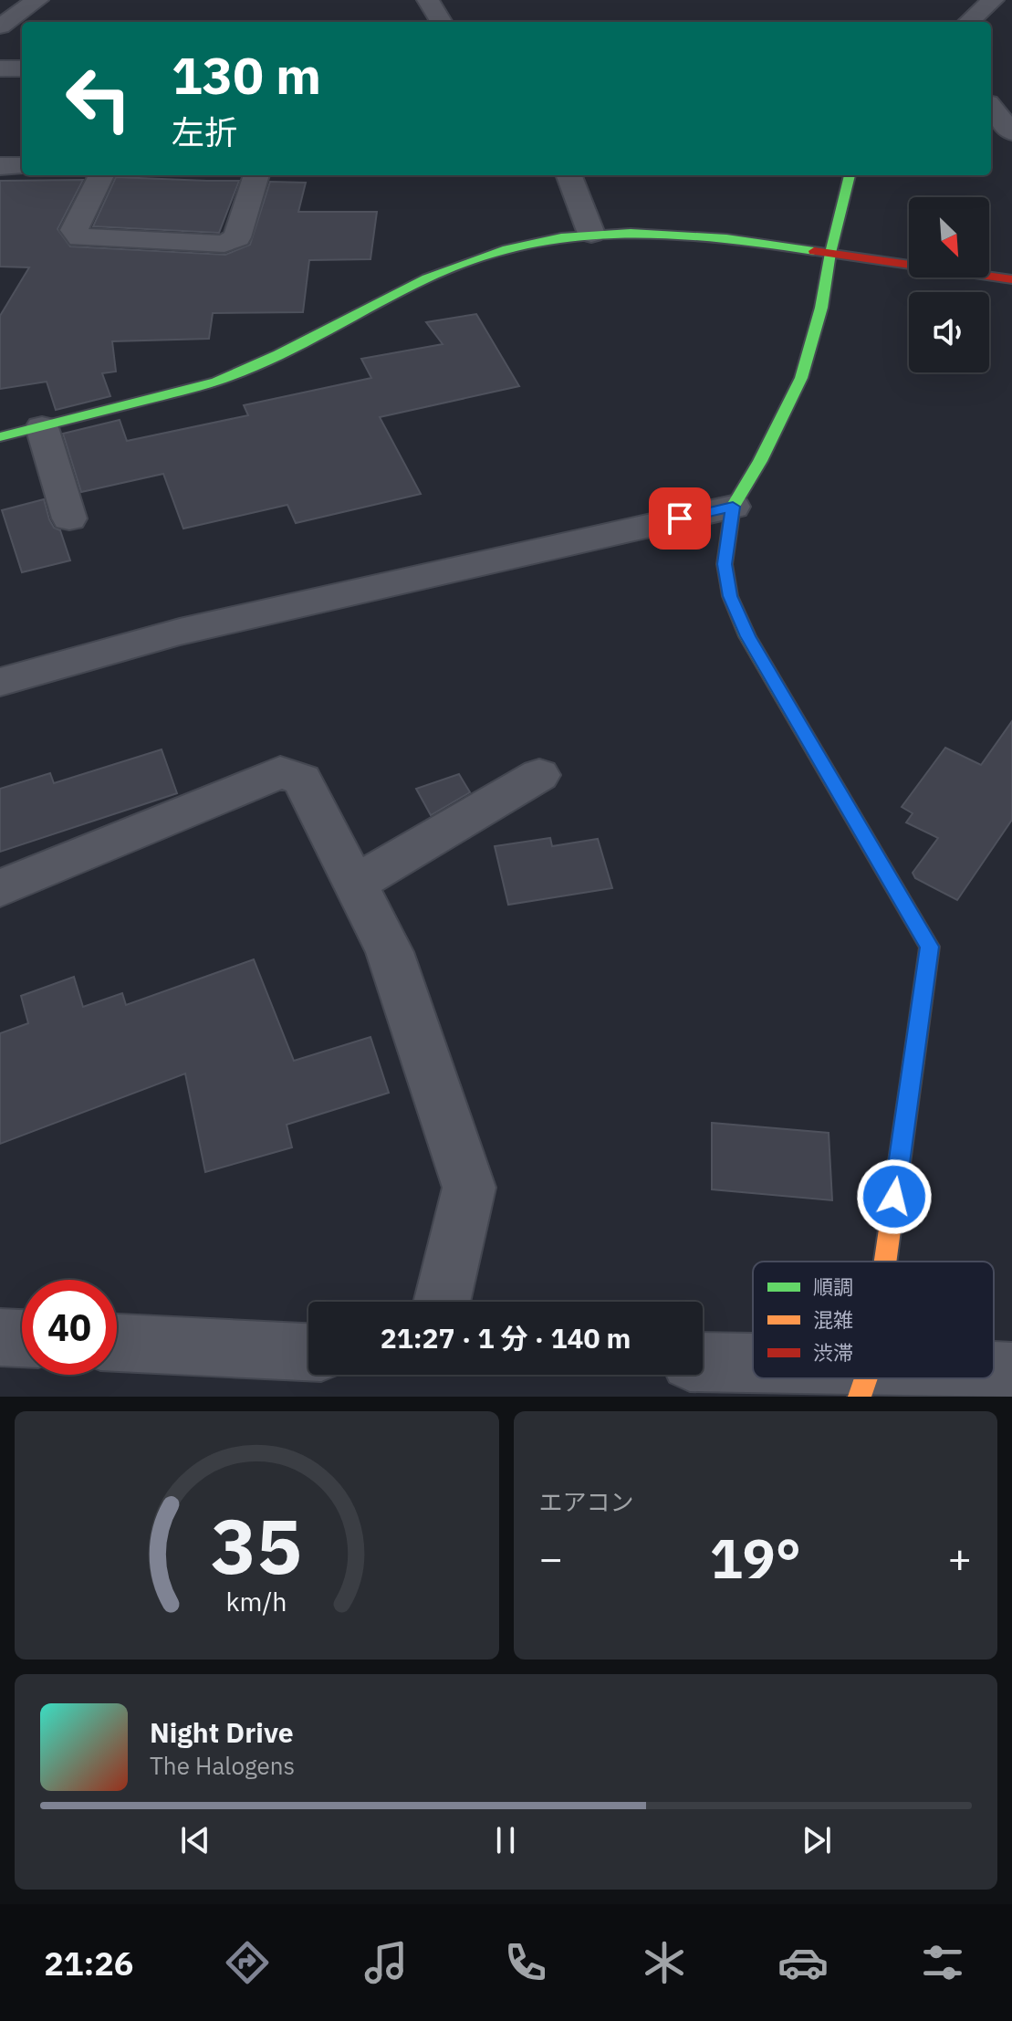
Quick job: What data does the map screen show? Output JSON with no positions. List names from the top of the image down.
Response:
{
  "legend": ["順調", "混雑", "渋滞"],
  "north": "bottom right",
  "page": {
    "turn": ["130 m", "左折"],
    "limit": "40",
    "trip": "21:27 · 1 分 · 140 m",
    "tile": "エアコン",
    "heat": ["−", "19°", "+"],
    "song": ["Night Drive", "The Halogens"],
    "tabs": "21:26",
    "gauge": ["35", "km/h"]
  }
}
